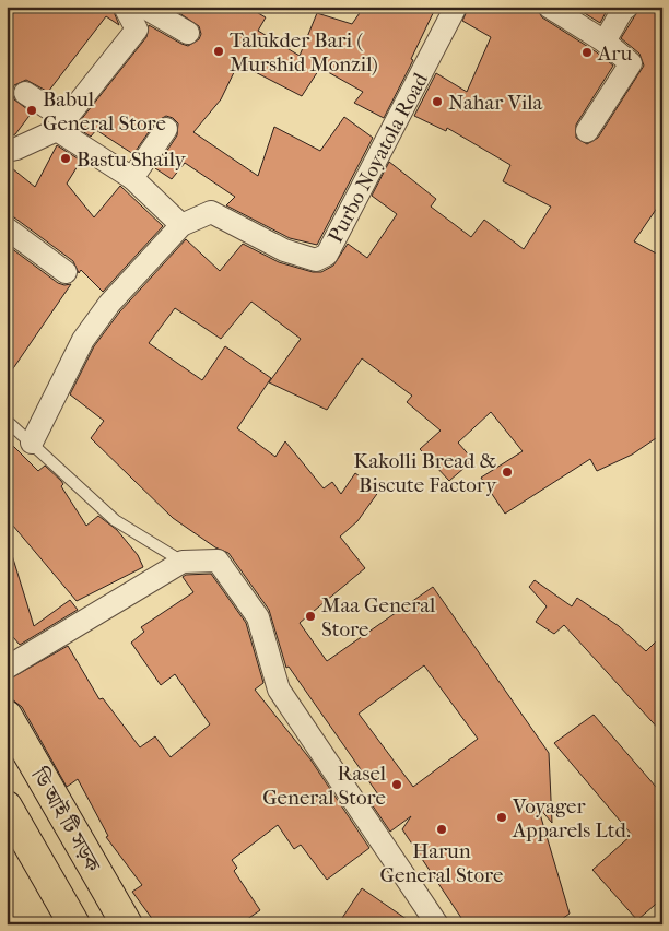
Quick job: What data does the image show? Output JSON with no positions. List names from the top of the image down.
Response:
{
  "streets": {
    "main road": ["ডি আই টি সড়ক"],
    "street": ["Purbo Noyatola Road"]
  },
  "places": [
    "Talukder Bari ( Murshid Monzil)",
    "Aru",
    "Nahar Vila",
    "Babul General Store",
    "Bastu Shaily",
    "Kakolli Bread & Biscute Factory",
    "Maa General Store",
    "Rasel General Store",
    "Voyager Apparels Ltd.",
    "Harun General Store"
  ]
}
